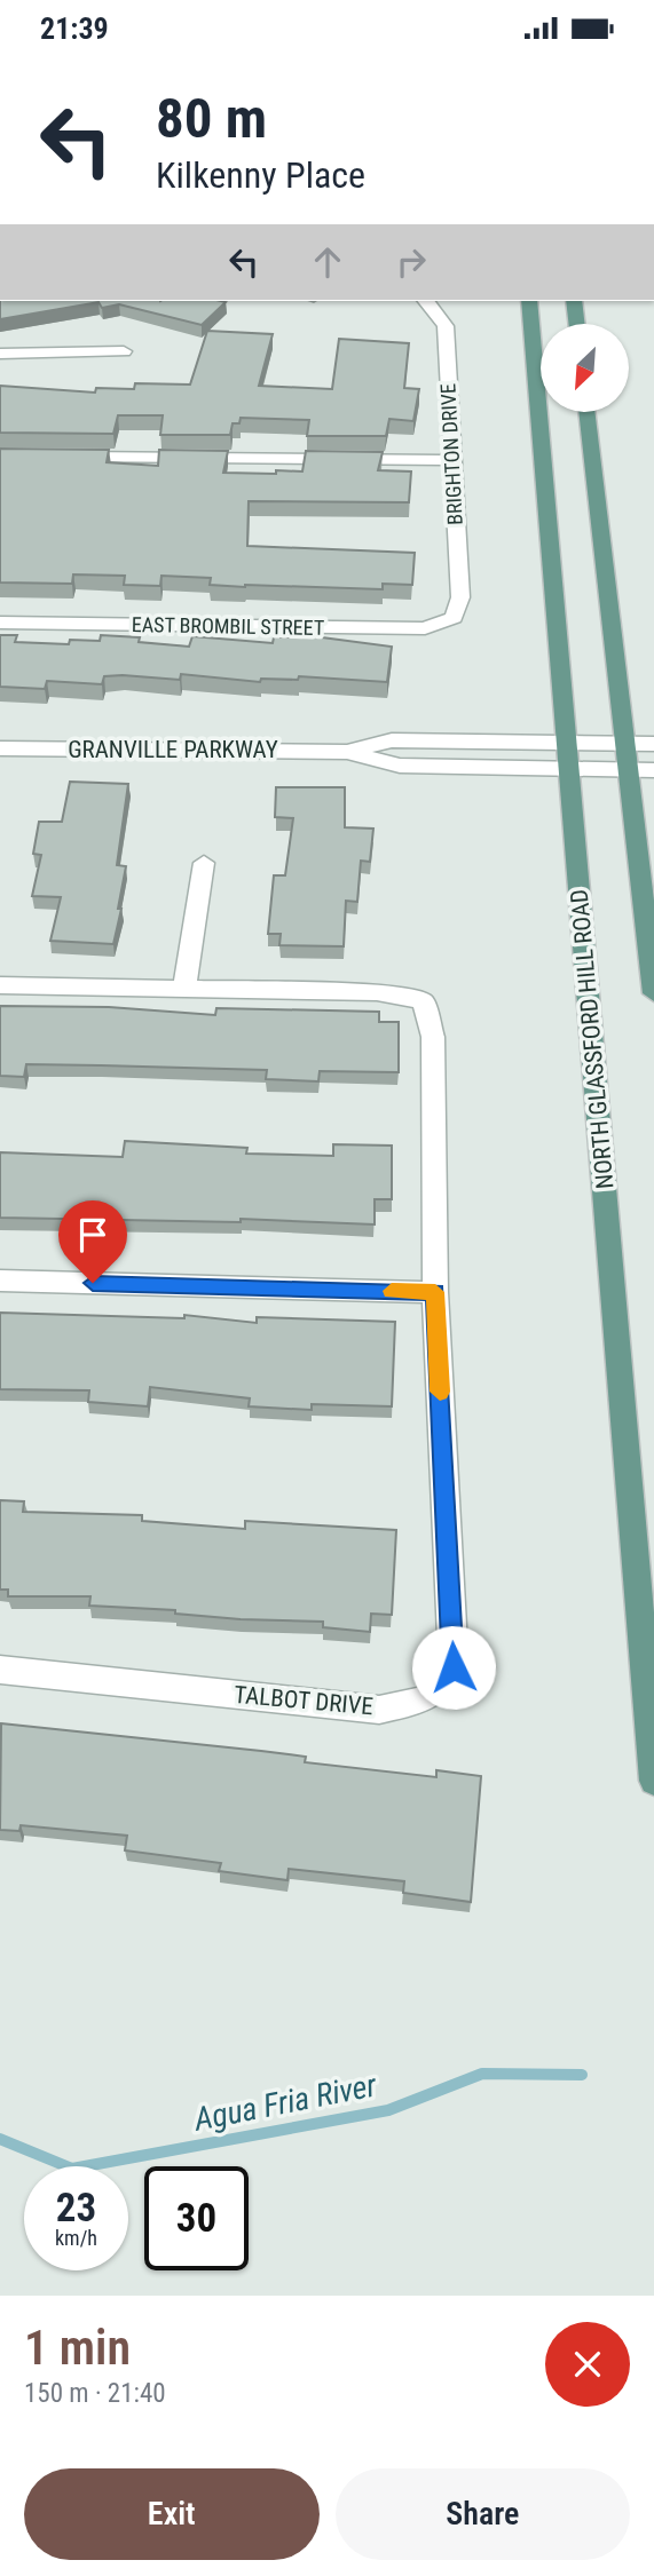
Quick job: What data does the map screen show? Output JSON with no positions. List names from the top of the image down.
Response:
{
  "streets": {
    "main road": ["NORTH GLASSFORD HILL ROAD"],
    "street": [
      "BRIGHTON DRIVE",
      "EAST BROMBIL STREET",
      "GRANVILLE PARKWAY",
      "TALBOT DRIVE"
    ]
  },
  "crossings": [
    ["BRIGHTON DRIVE", "EAST BROMBIL STREET"],
    ["GRANVILLE PARKWAY", "NORTH GLASSFORD HILL ROAD"]
  ],
  "water": ["Agua Fria River"],
  "north": "bottom left",
  "page": {
    "status": "21:39",
    "turn": ["80 m", "Kilkenny Place"],
    "speed": "23 km/h",
    "limit": "30",
    "heading": ["1 min", "150 m · 21:40"],
    "buttons": ["Exit", "Share"]
  }
}
